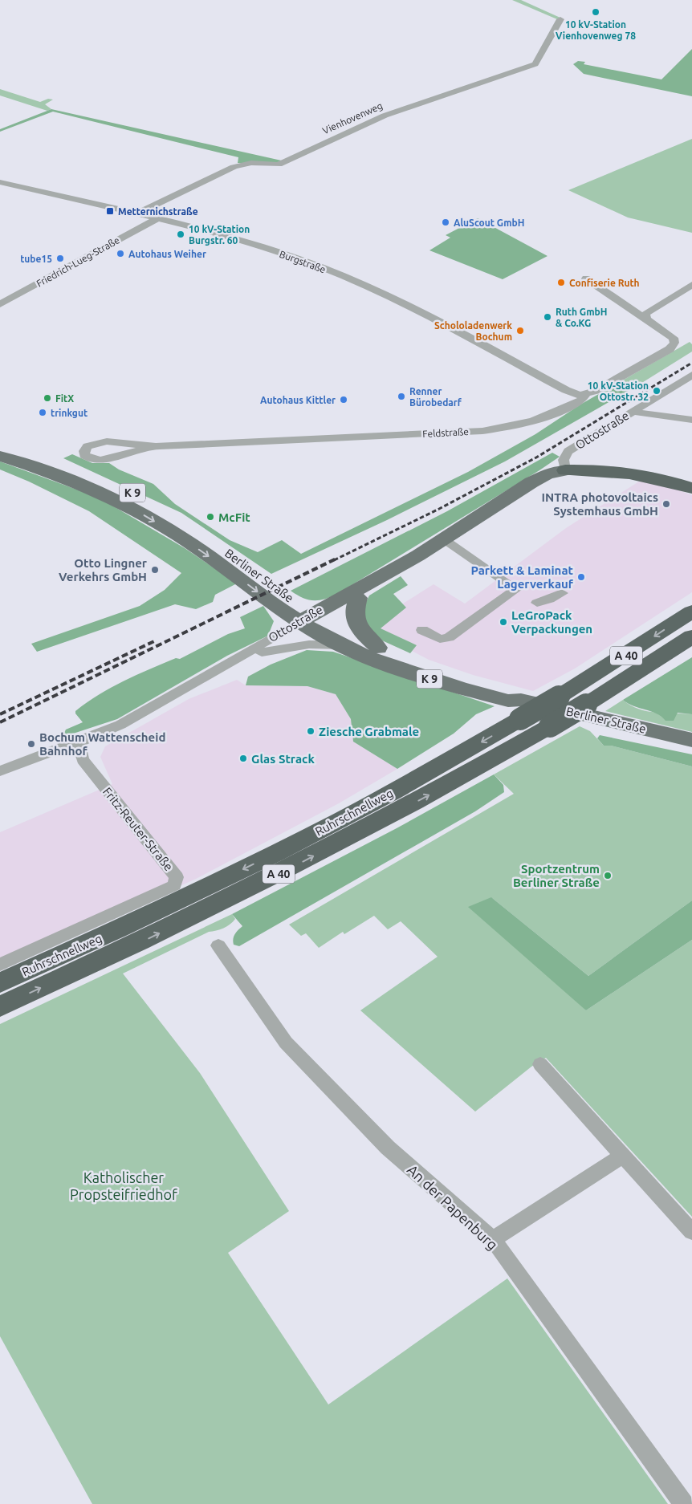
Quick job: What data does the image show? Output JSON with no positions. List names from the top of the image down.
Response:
{
  "streets": {
    "highway": ["A 40", "Ruhrschnellweg"],
    "main road": ["Ottostraße", "K 9", "Berliner Straße"],
    "street": [
      "Vienhovenweg",
      "Friedrich-Lueg-Straße",
      "Burgstraße",
      "Feldstraße",
      "Fritz-Reuter-Straße",
      "An der Papenburg"
    ]
  },
  "crossings": [
    ["Vienhovenweg", "Burgstraße"],
    ["Friedrich-Lueg-Straße", "Burgstraße"],
    ["Burgstraße", "Feldstraße"],
    ["Ottostraße", "Berliner Straße"],
    ["Ottostraße", "Fritz-Reuter-Straße"],
    ["Berliner Straße", "Ruhrschnellweg"]
  ],
  "parks": ["Katholischer Propsteifriedhof"],
  "places": {
    "other": [
      "10 kV-Station Vienhovenweg 78",
      "AluScout GmbH",
      "10 kV-Station Burgstr. 60",
      "Autohaus Weiher",
      "tube15",
      "Confiserie Ruth",
      "Ruth GmbH & Co.KG",
      "Schololadenwerk Bochum",
      "10 kV-Station Ottostr. 32",
      "Renner Bürobedarf",
      "FitX",
      "Autohaus Kittler",
      "trinkgut",
      "INTRA photovoltaics Systemhaus GmbH",
      "McFit",
      "Otto Lingner Verkehrs GmbH",
      "Parkett & Laminat Lagerverkauf",
      "LeGroPack Verpackungen",
      "Ziesche Grabmale",
      "Bochum Wattenscheid Bahnhof",
      "Glas Strack",
      "Sportzentrum Berliner Straße"
    ],
    "transit": ["Metternichstraße"]
  }
}
